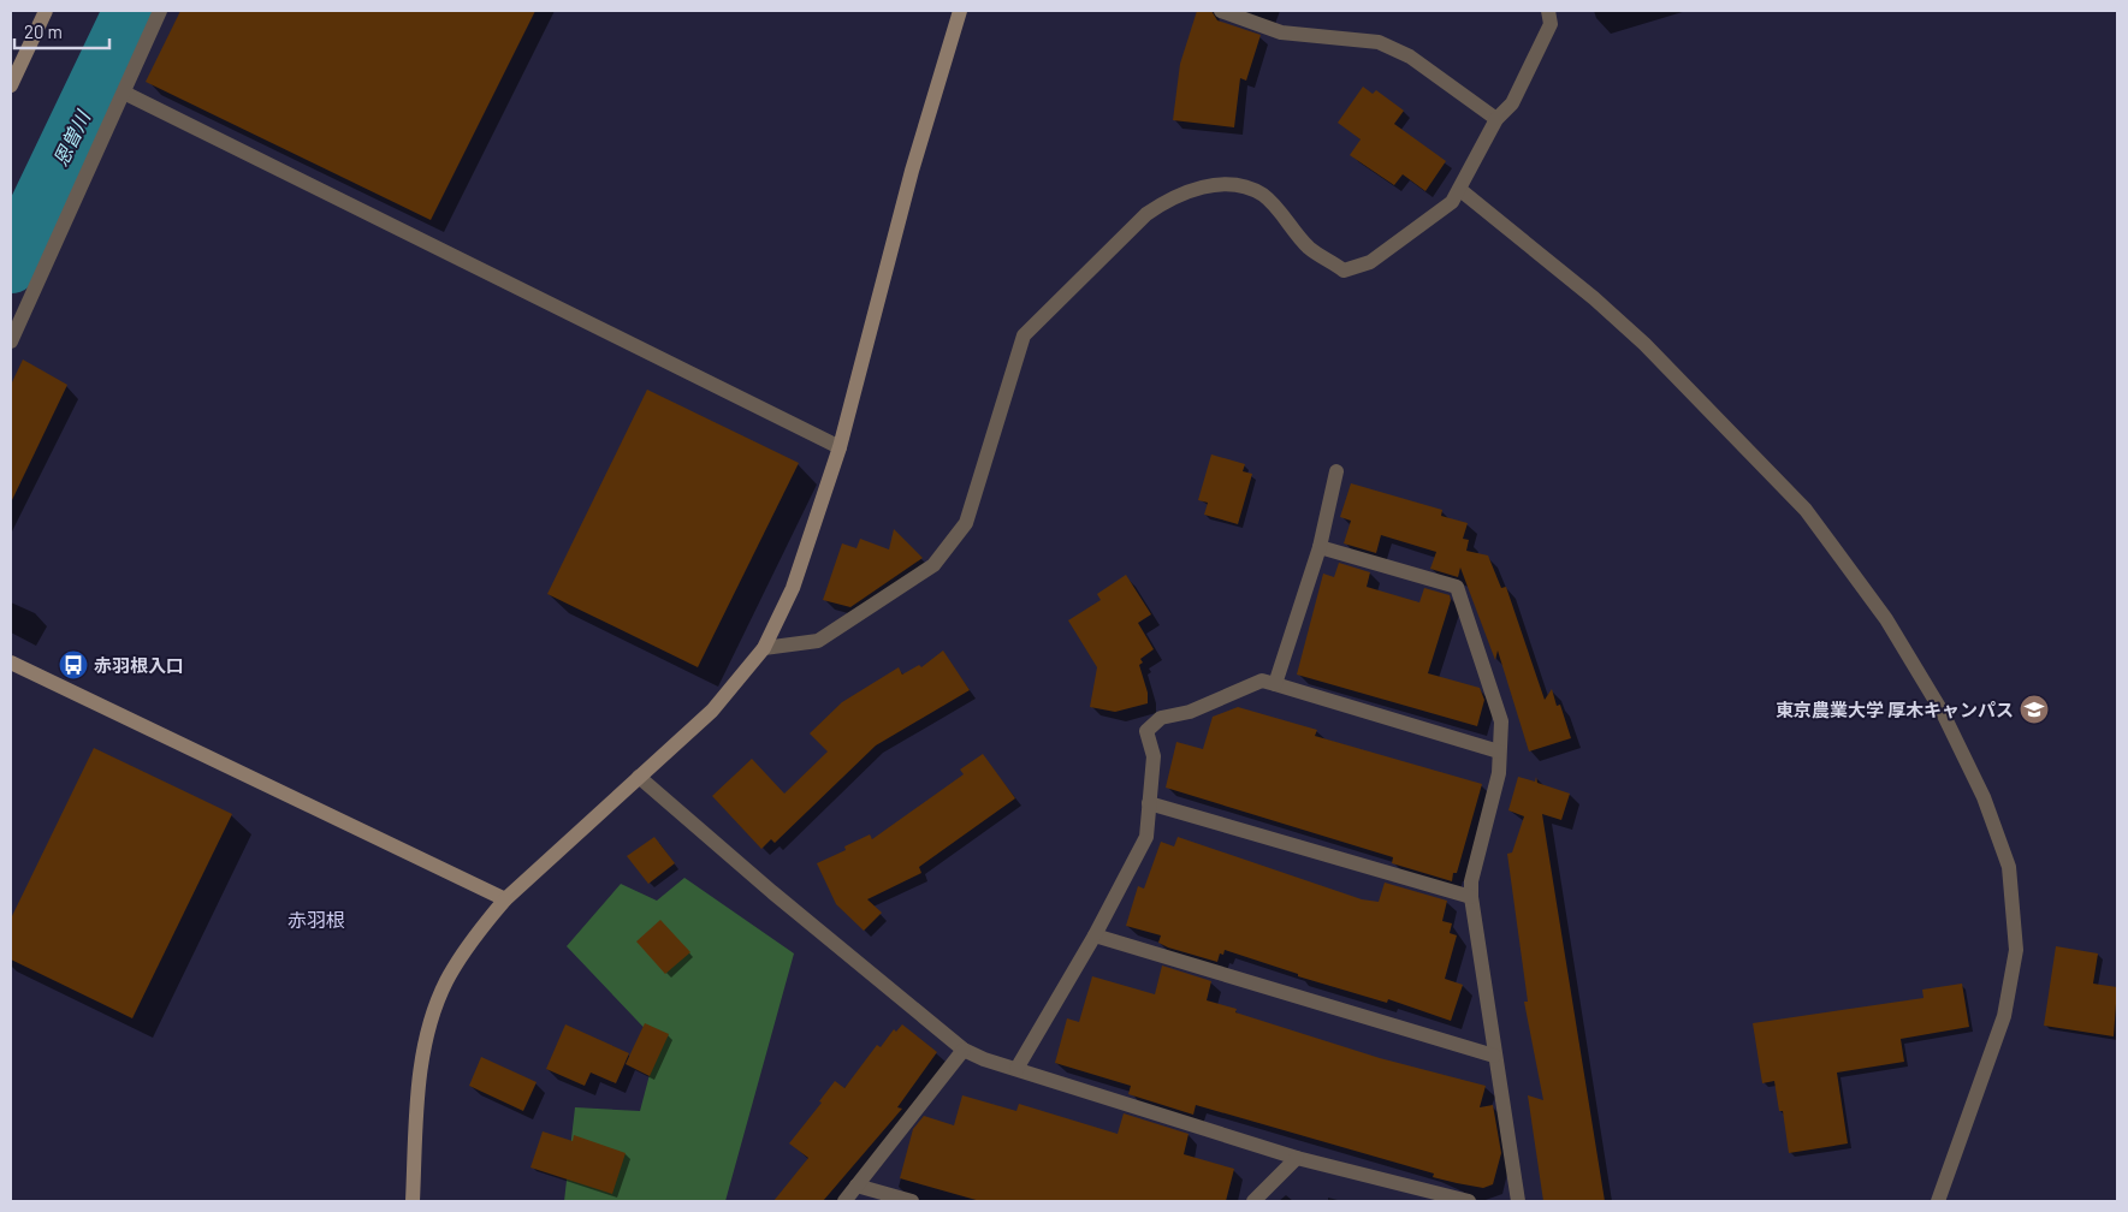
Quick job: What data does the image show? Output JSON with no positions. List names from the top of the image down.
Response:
{
  "districts": ["赤羽根"],
  "water": ["恩曽川"],
  "places": {
    "bus stop": ["赤羽根入口"],
    "school or university": ["東京農業大学 厚木キャンパス"]
  },
  "scale_bar": "20 m"
}
